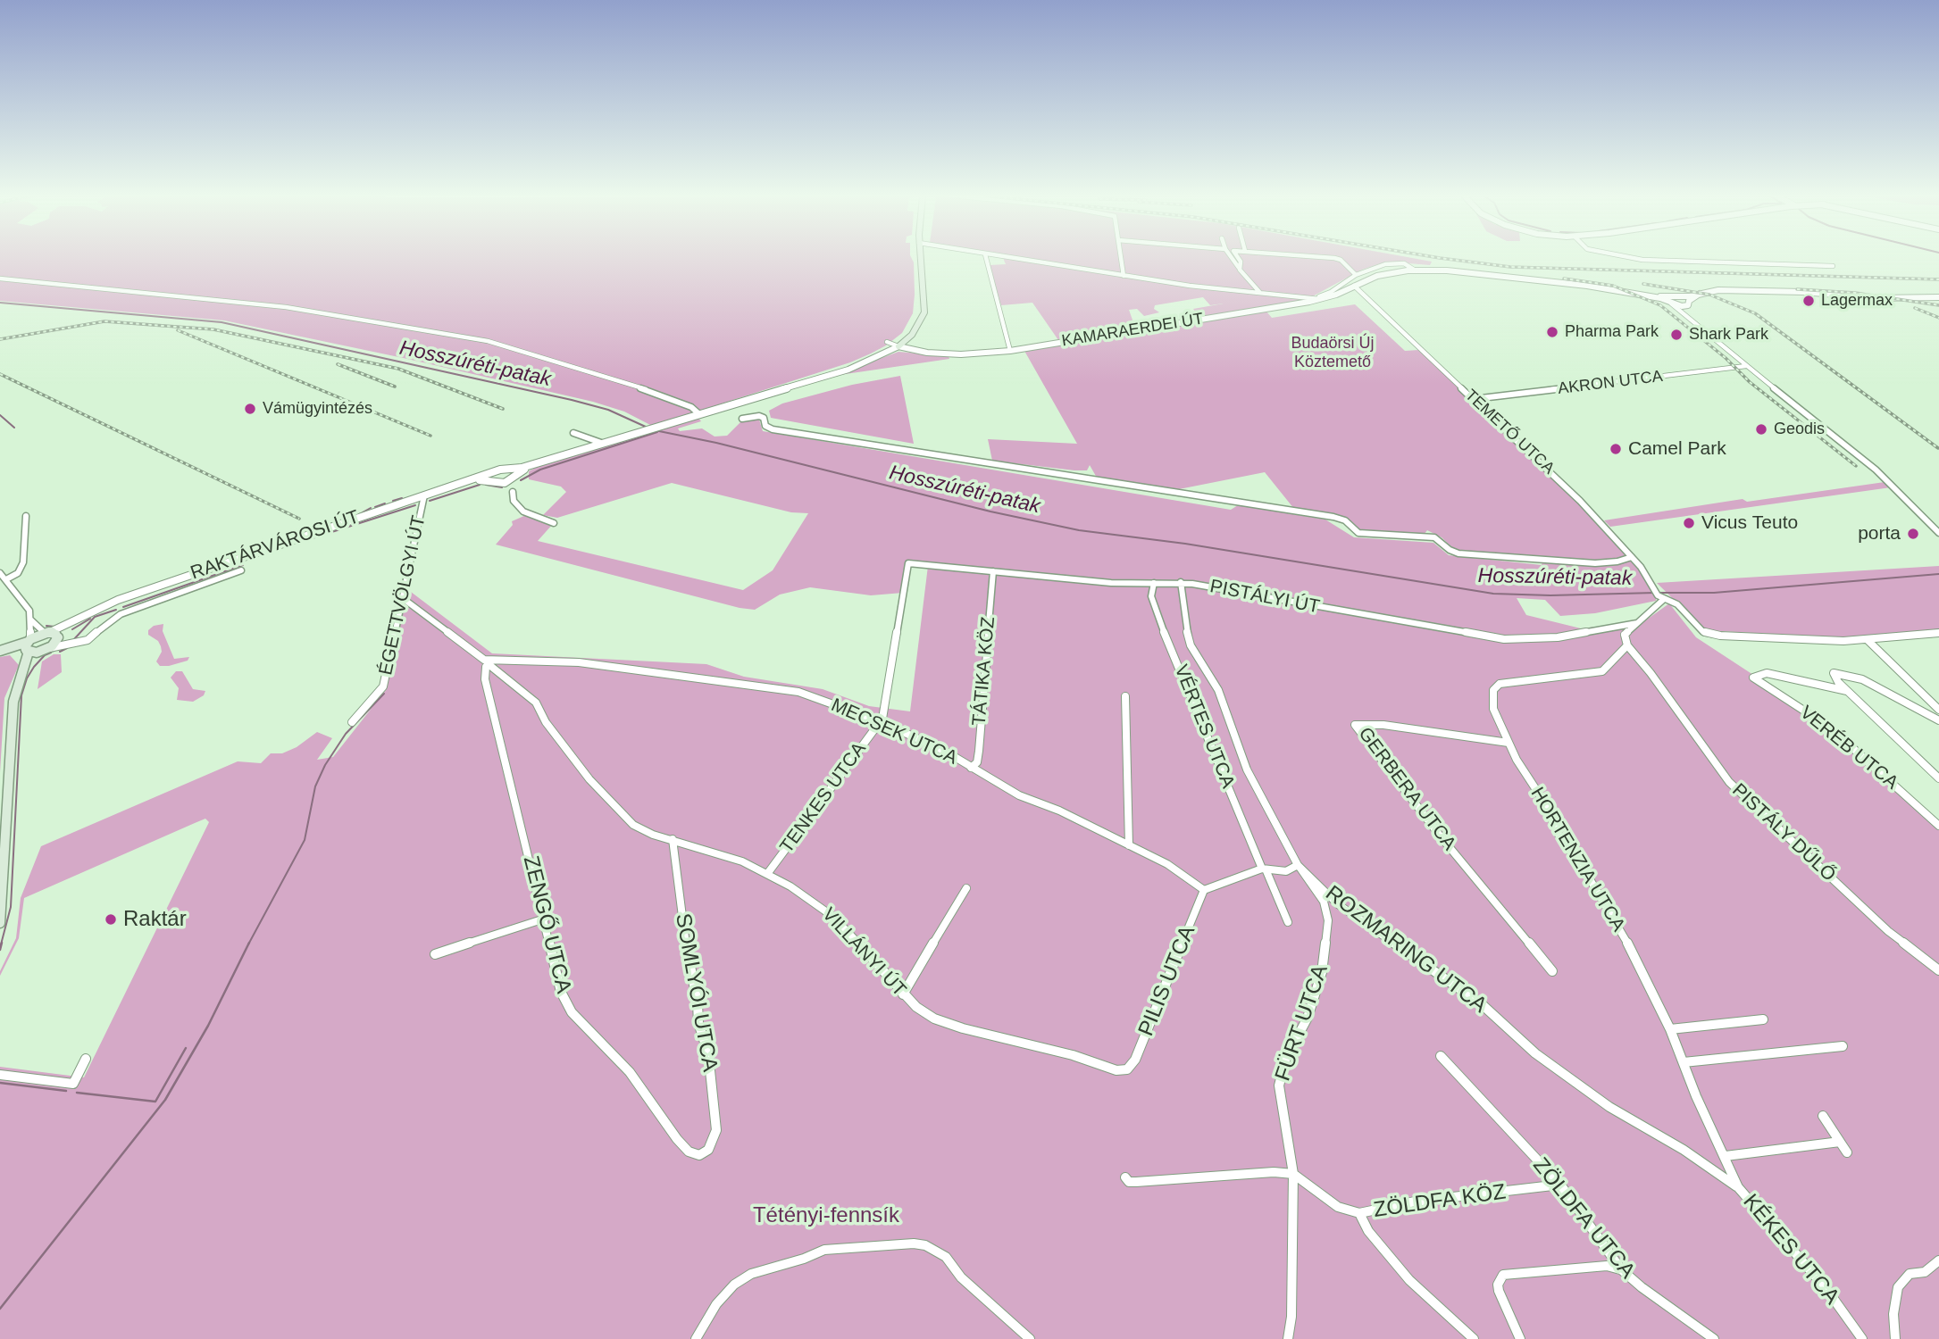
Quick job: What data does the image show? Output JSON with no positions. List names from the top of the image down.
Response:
{
  "streets": {
    "main road": ["RAKTÁRVÁROSI ÚT"],
    "street": [
      "KAMARAERDEI ÚT",
      "AKRON UTCA",
      "TEMETŐ UTCA",
      "ÉGETTVÖLGYI ÚT",
      "PISTÁLYI ÚT",
      "TÁTIKA KÖZ",
      "VÉRTES UTCA",
      "MECSEK UTCA",
      "VERÉB UTCA",
      "GERBERA UTCA",
      "TENKES UTCA",
      "PISTÁLY DŰLŐ",
      "HORTENZIA UTCA",
      "ZENGŐ UTCA",
      "ROZMARING UTCA",
      "VILLÁNYI ÚT",
      "PILIS UTCA",
      "SOMLYÓI UTCA",
      "FÜRT UTCA",
      "ZÖLDFA KÖZ",
      "ZÖLDFA UTCA",
      "KÉKES UTCA"
    ]
  },
  "crossings": [
    ["KAMARAERDEI ÚT", "TEMETŐ UTCA"],
    ["KAMARAERDEI ÚT", "RAKTÁRVÁROSI ÚT"],
    ["AKRON UTCA", "TEMETŐ UTCA"],
    ["RAKTÁRVÁROSI ÚT", "ÉGETTVÖLGYI ÚT"],
    ["ÉGETTVÖLGYI ÚT", "VILLÁNYI ÚT"],
    ["PISTÁLYI ÚT", "TÁTIKA KÖZ"],
    ["PISTÁLYI ÚT", "VÉRTES UTCA"],
    ["PISTÁLYI ÚT", "TENKES UTCA"],
    ["PISTÁLYI ÚT", "ROZMARING UTCA"],
    ["TÁTIKA KÖZ", "MECSEK UTCA"],
    ["MECSEK UTCA", "TENKES UTCA"],
    ["MECSEK UTCA", "ZENGŐ UTCA"],
    ["MECSEK UTCA", "VILLÁNYI ÚT"],
    ["MECSEK UTCA", "PILIS UTCA"],
    ["GERBERA UTCA", "HORTENZIA UTCA"],
    ["TENKES UTCA", "VILLÁNYI ÚT"],
    ["PISTÁLY DŰLŐ", "HORTENZIA UTCA"],
    ["HORTENZIA UTCA", "KÉKES UTCA"],
    ["ZENGŐ UTCA", "VILLÁNYI ÚT"],
    ["ZENGŐ UTCA", "SOMLYÓI UTCA"],
    ["ROZMARING UTCA", "FÜRT UTCA"],
    ["ROZMARING UTCA", "KÉKES UTCA"],
    ["VILLÁNYI ÚT", "PILIS UTCA"],
    ["VILLÁNYI ÚT", "SOMLYÓI UTCA"],
    ["FÜRT UTCA", "ZÖLDFA KÖZ"],
    ["ZÖLDFA KÖZ", "ZÖLDFA UTCA"]
  ],
  "water": ["Hosszúréti-patak"],
  "parks": ["Budaörsi Új Köztemető", "Tétényi-fennsík"],
  "places": [
    "Lagermax",
    "Pharma Park",
    "Shark Park",
    "Vámügyintézés",
    "Geodis",
    "Camel Park",
    "Vicus Teuto",
    "porta",
    "Raktár"
  ]
}
